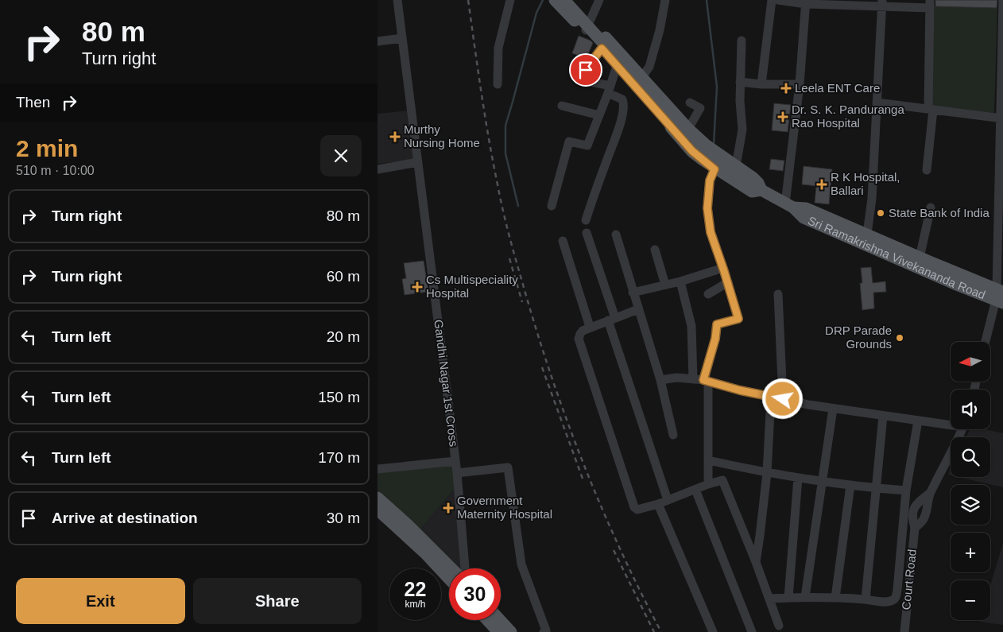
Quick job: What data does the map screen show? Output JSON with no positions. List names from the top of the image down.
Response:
{
  "streets": {
    "main road": ["Sri Ramakrishna Vivekananda Road"],
    "street": ["Gandhi Nagar 1st Cross", "Court Road"]
  },
  "places": {
    "health": [
      "Leela ENT Care",
      "Dr. S. K. Panduranga Rao Hospital",
      "Murthy Nursing Home",
      "R K Hospital, Ballari",
      "Cs Multispeciality Hospital",
      "Government Maternity Hospital"
    ],
    "other": ["State Bank of India", "DRP Parade Grounds"]
  },
  "north": "left",
  "page": {
    "turn": ["80 m", "Turn right"],
    "then": "Then",
    "heading": ["2 min", "510 m · 10:00"],
    "list": [
      {
        "name": "Turn right",
        "value": "80 m"
      },
      {
        "name": "Turn right",
        "value": "60 m"
      },
      {
        "name": "Turn left",
        "value": "20 m"
      },
      {
        "name": "Turn left",
        "value": "150 m"
      },
      {
        "name": "Turn left",
        "value": "170 m"
      },
      {
        "name": "Arrive at destination",
        "value": "30 m"
      }
    ],
    "map_buttons": ["+", "−"],
    "speed": "22 km/h",
    "limit": "30",
    "buttons": ["Exit", "Share"]
  }
}
